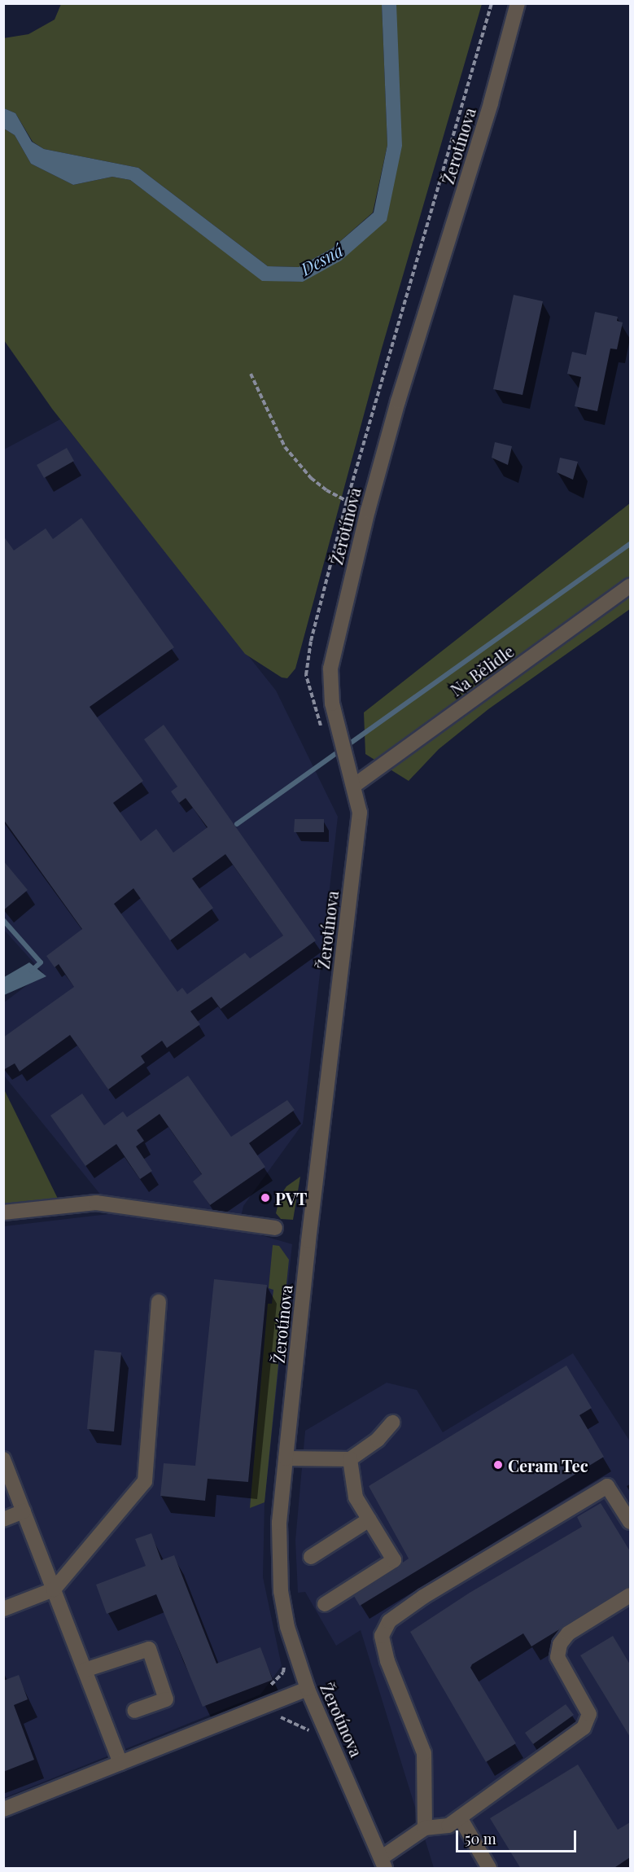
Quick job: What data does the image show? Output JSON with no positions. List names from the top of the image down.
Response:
{
  "streets": {
    "street": ["Žerotínova", "Na Bělidle"]
  },
  "crossings": [
    ["Žerotínova", "Na Bělidle"]
  ],
  "water": ["Desná"],
  "places": ["PVT", "Ceram Tec"],
  "scale_bar": "50 m"
}
